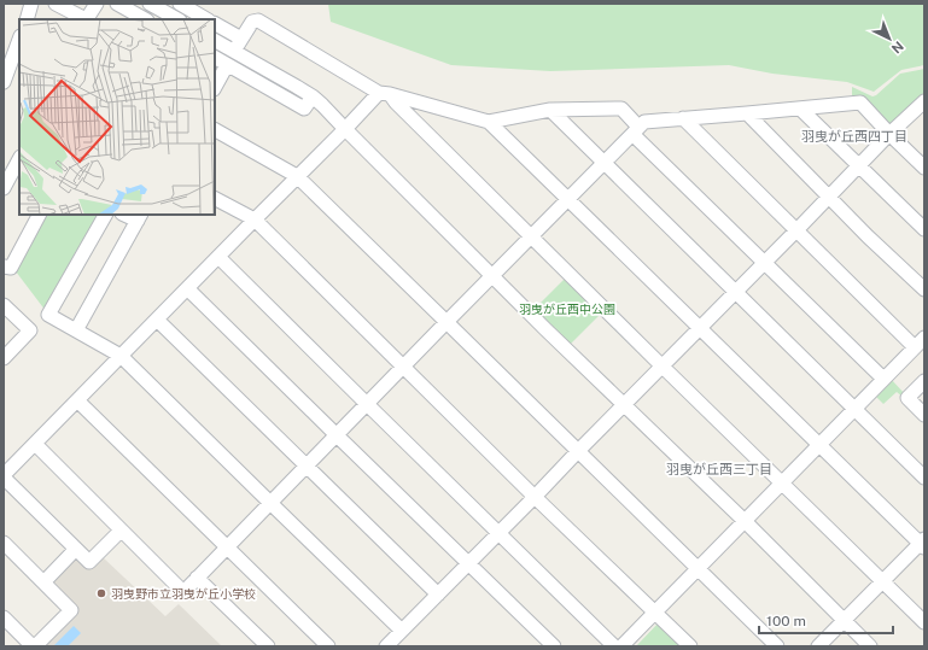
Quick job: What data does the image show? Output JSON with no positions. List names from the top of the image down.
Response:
{
  "districts": ["羽曳が丘西四丁目", "羽曳が丘西三丁目"],
  "parks": ["羽曳が丘西中公園"],
  "places": ["羽曳野市立羽曳が丘小学校"],
  "scale_bar": "100 m",
  "north": "bottom right"
}
